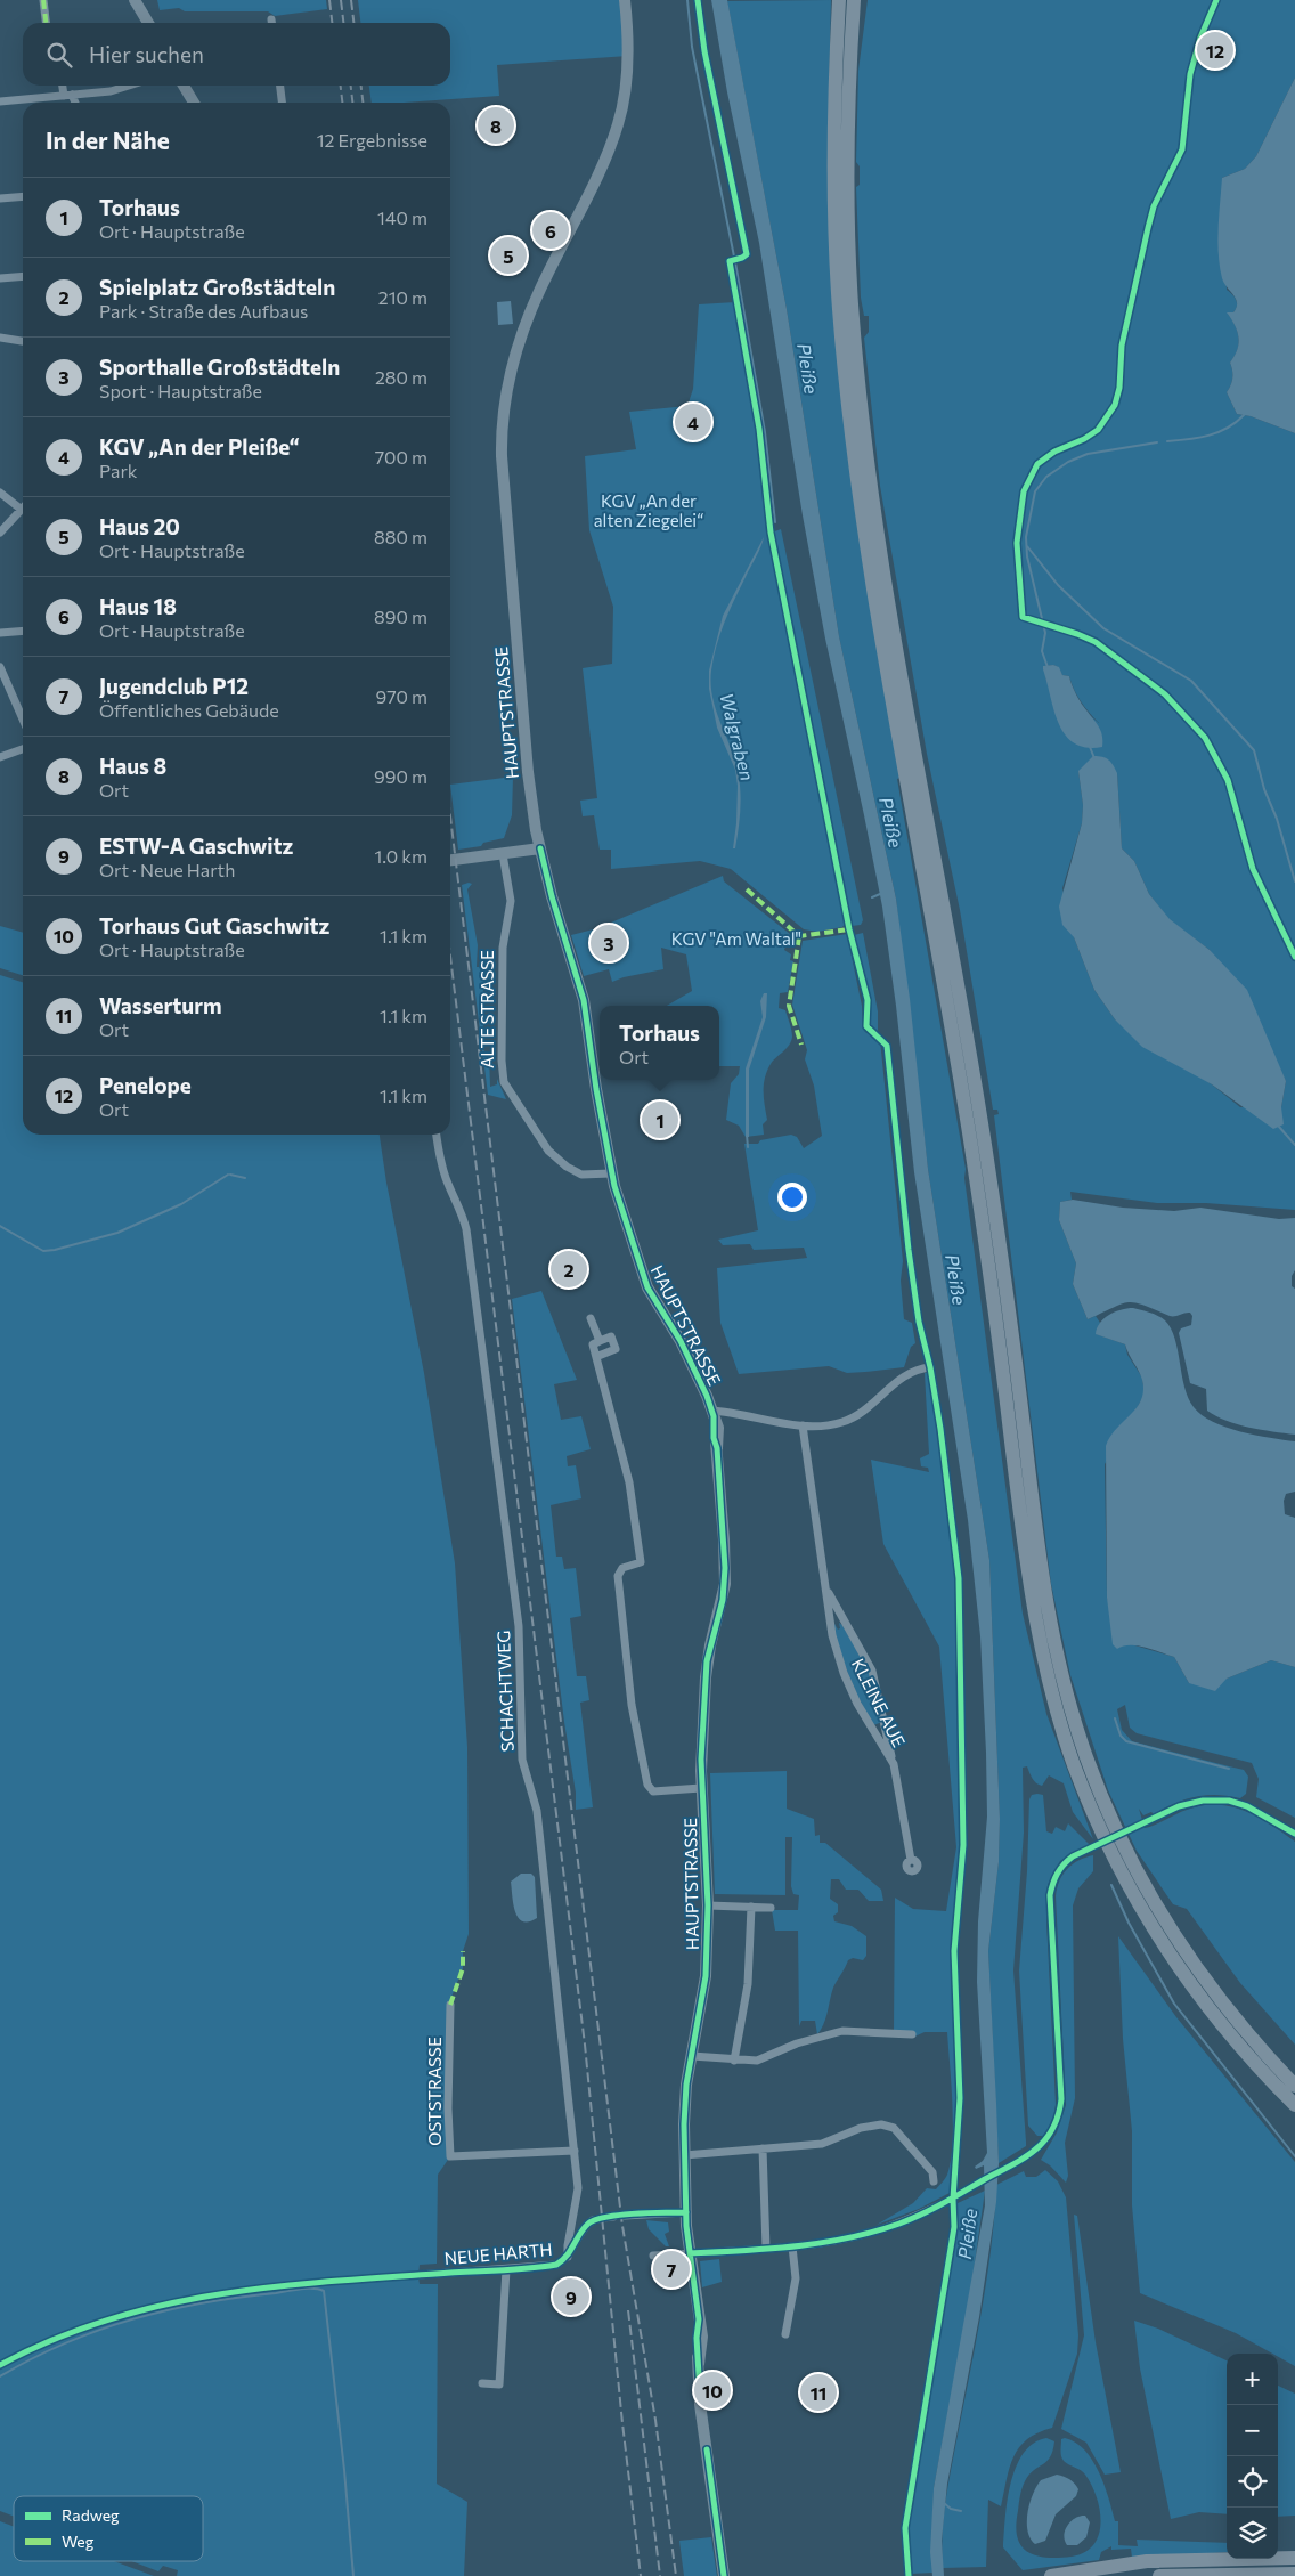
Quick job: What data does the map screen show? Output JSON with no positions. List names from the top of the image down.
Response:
{
  "streets": {
    "main road": ["HAUPTSTRASSE"],
    "street": [
      "ALTE STRASSE",
      "SCHACHTWEG",
      "KLEINE AUE",
      "OSTSTRASSE",
      "NEUE HARTH"
    ]
  },
  "crossings": [
    ["HAUPTSTRASSE", "ALTE STRASSE"],
    ["SCHACHTWEG", "OSTSTRASSE"],
    ["SCHACHTWEG", "NEUE HARTH"]
  ],
  "water": ["Pleiße", "Walgraben"],
  "parks": ["KGV „An der alten Ziegelei“", "KGV \"Am Waltal\""],
  "legend": ["Radweg", "Weg"],
  "page": {
    "search": "Hier suchen",
    "pins": [
      "12",
      "8",
      "6",
      "5",
      "4",
      "3",
      "1",
      "2",
      "7",
      "9",
      "10",
      "11"
    ],
    "heading": ["In der Nähe", "12 Ergebnisse"],
    "list": [
      {
        "mark": "1",
        "name": "Torhaus",
        "note": "Ort · Hauptstraße",
        "value": "140 m"
      },
      {
        "mark": "2",
        "name": "Spielplatz Großstädteln",
        "note": "Park · Straße des Aufbaus",
        "value": "210 m"
      },
      {
        "mark": "3",
        "name": "Sporthalle Großstädteln",
        "note": "Sport · Hauptstraße",
        "value": "280 m"
      },
      {
        "mark": "4",
        "name": "KGV „An der Pleiße“",
        "note": "Park",
        "value": "700 m"
      },
      {
        "mark": "5",
        "name": "Haus 20",
        "note": "Ort · Hauptstraße",
        "value": "880 m"
      },
      {
        "mark": "6",
        "name": "Haus 18",
        "note": "Ort · Hauptstraße",
        "value": "890 m"
      },
      {
        "mark": "7",
        "name": "Jugendclub P12",
        "note": "Öffentliches Gebäude",
        "value": "970 m"
      },
      {
        "mark": "8",
        "name": "Haus 8",
        "note": "Ort",
        "value": "990 m"
      },
      {
        "mark": "9",
        "name": "ESTW-A Gaschwitz",
        "note": "Ort · Neue Harth",
        "value": "1.0 km"
      },
      {
        "mark": "10",
        "name": "Torhaus Gut Gaschwitz",
        "note": "Ort · Hauptstraße",
        "value": "1.1 km"
      },
      {
        "mark": "11",
        "name": "Wasserturm",
        "note": "Ort",
        "value": "1.1 km"
      },
      {
        "mark": "12",
        "name": "Penelope",
        "note": "Ort",
        "value": "1.1 km"
      }
    ],
    "popup": ["Torhaus", "Ort"],
    "map_buttons": ["+", "−"]
  }
}
